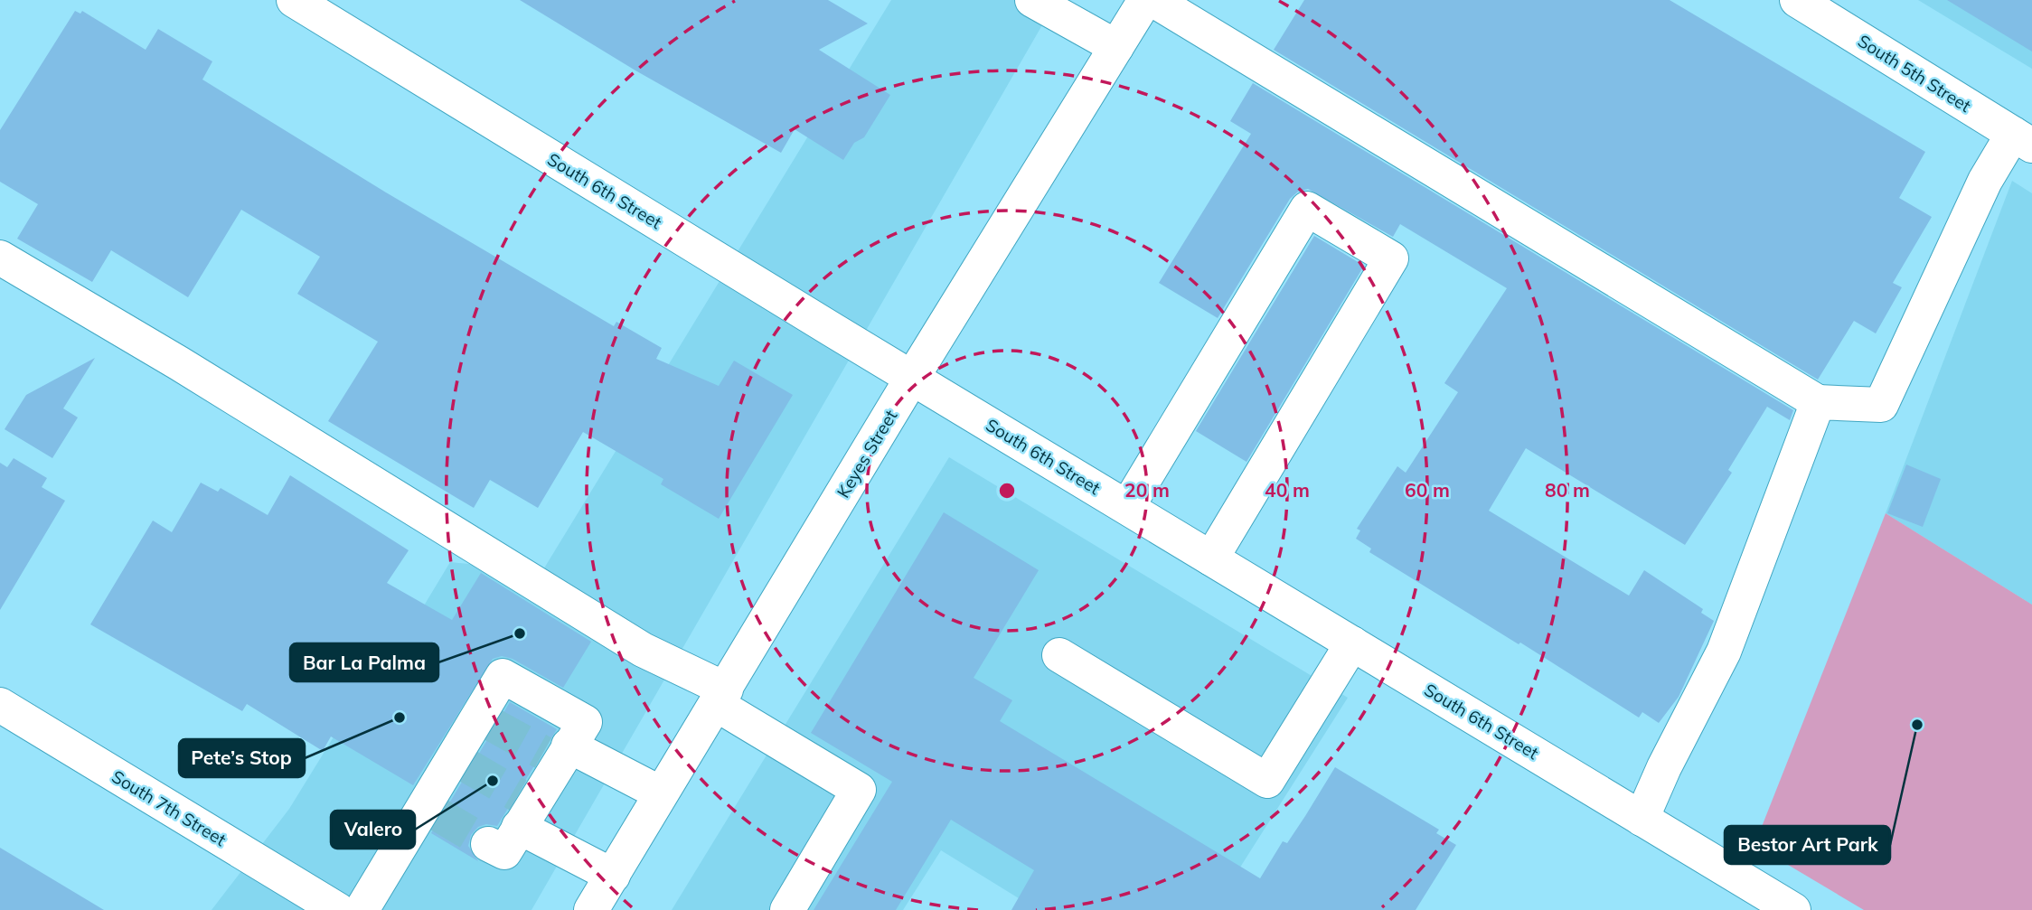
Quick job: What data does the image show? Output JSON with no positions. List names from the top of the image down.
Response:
{
  "streets": {
    "street": [
      "South 5th Street",
      "South 6th Street",
      "Keyes Street",
      "South 7th Street"
    ]
  },
  "crossings": [
    ["South 6th Street", "Keyes Street"]
  ],
  "places": [
    "Bar La Palma",
    "Pete’s Stop",
    "Bestor Art Park",
    "Valero"
  ],
  "rings": [
    "20 m",
    "40 m",
    "60 m",
    "80 m"
  ]
}
